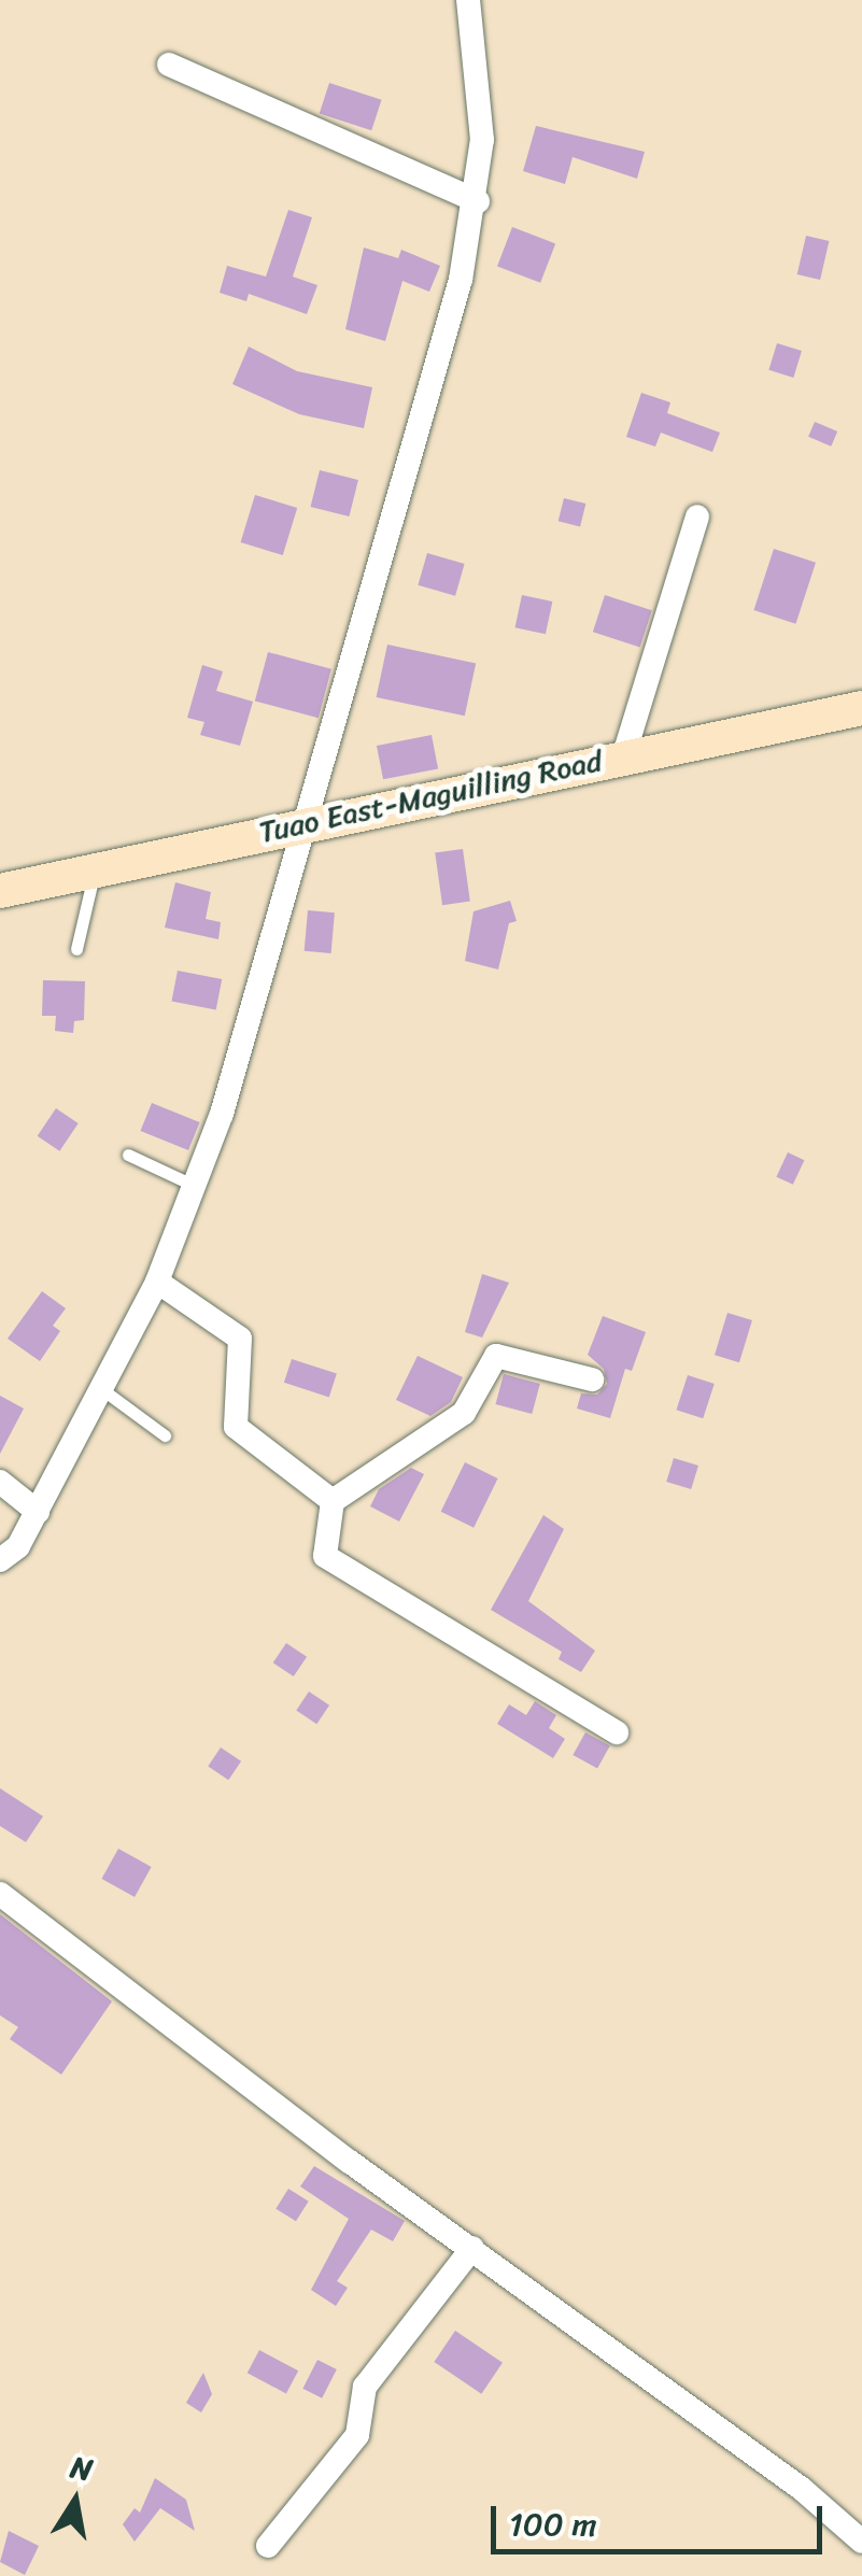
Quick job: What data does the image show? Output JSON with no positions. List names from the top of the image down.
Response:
{
  "streets": {
    "main road": ["Tuao East-Maguilling Road"]
  },
  "scale_bar": "100 m",
  "north": "top"
}
